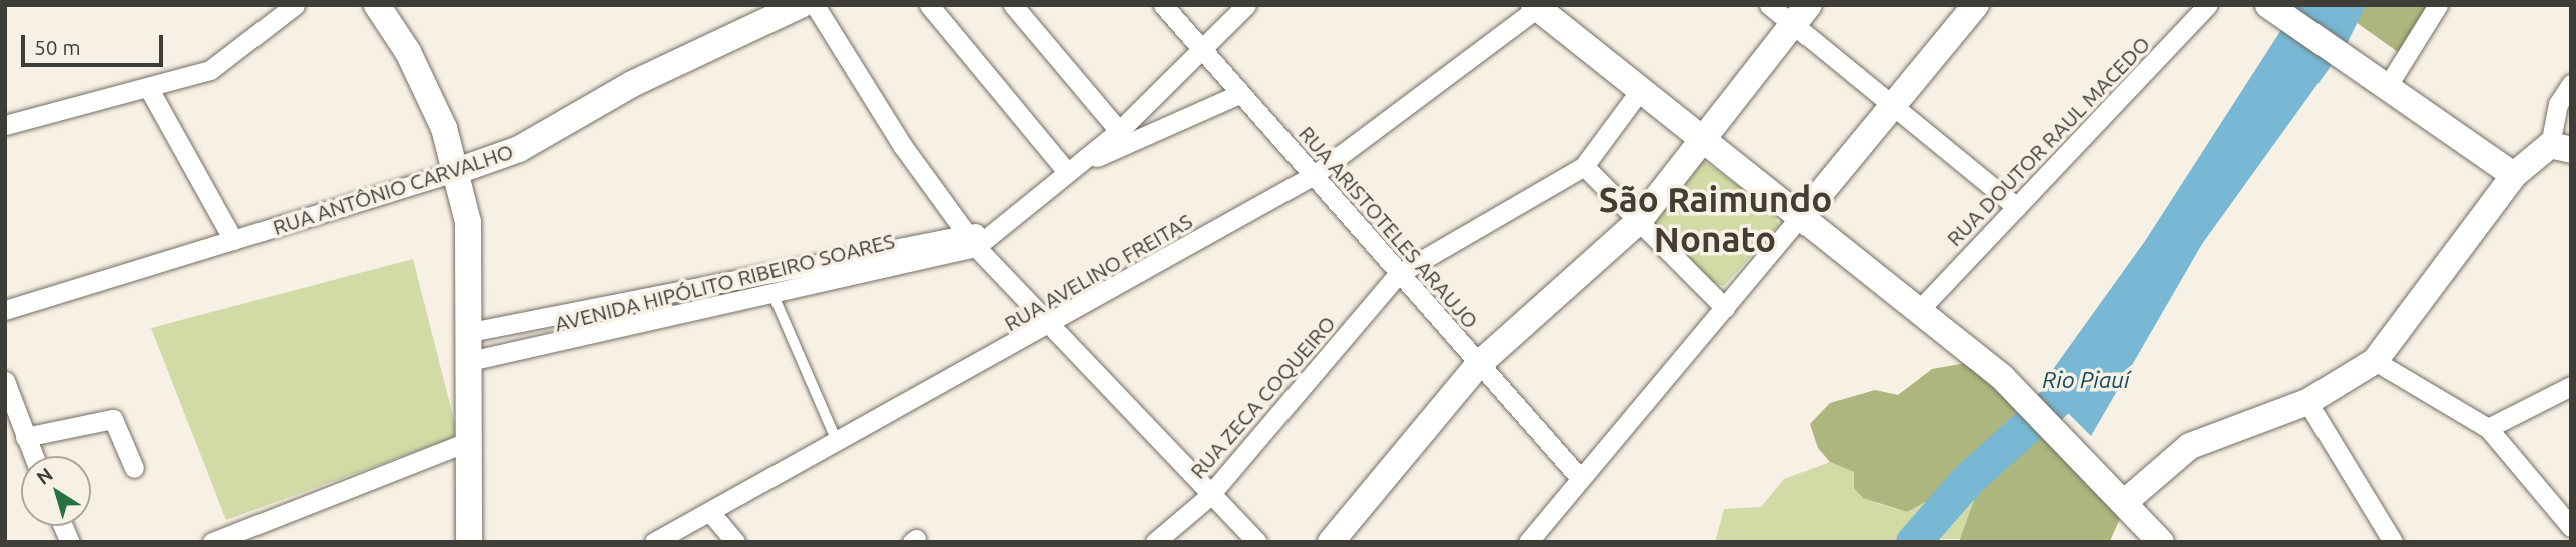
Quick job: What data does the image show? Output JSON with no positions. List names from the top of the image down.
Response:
{
  "streets": {
    "main road": ["RUA ANTÔNIO CARVALHO"],
    "street": [
      "RUA DOUTOR RAUL MACEDO",
      "RUA ARISTOTELES ARAUJO",
      "RUA AVELINO FREITAS",
      "AVENIDA HIPÓLITO RIBEIRO SOARES",
      "RUA ZECA COQUEIRO"
    ]
  },
  "crossings": [
    ["RUA ARISTOTELES ARAUJO", "RUA AVELINO FREITAS"],
    ["RUA ARISTOTELES ARAUJO", "AVENIDA HIPÓLITO RIBEIRO SOARES"],
    ["RUA ARISTOTELES ARAUJO", "RUA ZECA COQUEIRO"]
  ],
  "districts": ["São Raimundo Nonato"],
  "water": ["Rio Piauí"],
  "scale_bar": "50 m",
  "north": "top left"
}
